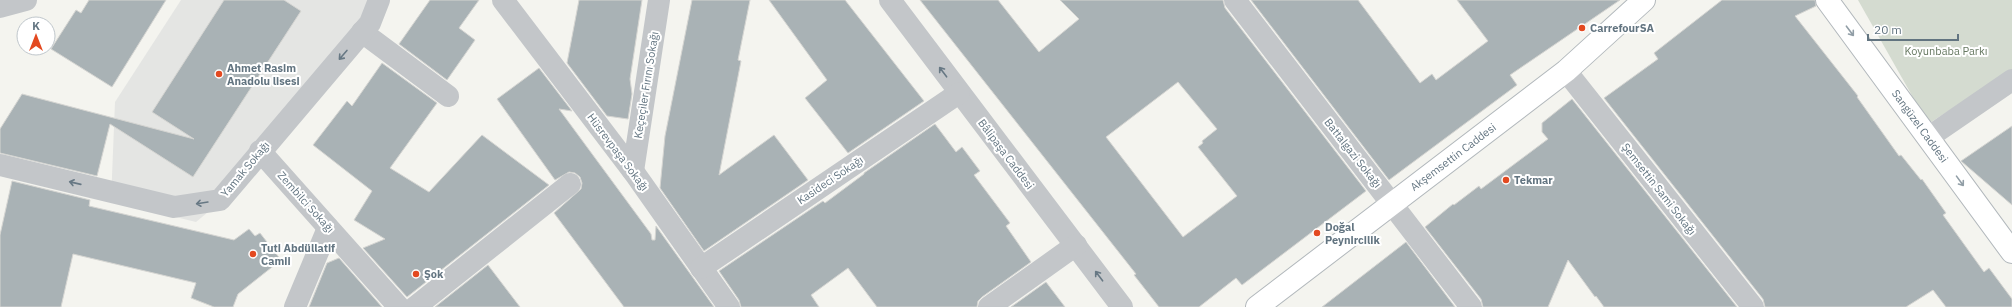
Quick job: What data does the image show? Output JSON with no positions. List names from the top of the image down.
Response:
{
  "streets": {
    "main road": ["Sangüzel Caddesi", "Akşemsettin Caddesi"],
    "street": [
      "Keçeçiler Fırını Sokağı",
      "Hüsrevpaşa Sokağı",
      "Battalgazi Sokağı",
      "Bâlipaşa Caddesi",
      "Yamak Sokağı",
      "Kasideci Sokağı",
      "Şemsettin Sami Sokağı",
      "Zembilci Sokağı"
    ]
  },
  "crossings": [
    ["Keçeçiler Fırını Sokağı", "Hüsrevpaşa Sokağı"],
    ["Hüsrevpaşa Sokağı", "Kasideci Sokağı"],
    ["Battalgazi Sokağı", "Akşemsettin Caddesi"],
    ["Bâlipaşa Caddesi", "Kasideci Sokağı"],
    ["Akşemsettin Caddesi", "Şemsettin Sami Sokağı"],
    ["Yamak Sokağı", "Zembilci Sokağı"]
  ],
  "one_way": ["Sangüzel Caddesi", "Bâlipaşa Caddesi", "Yamak Sokağı"],
  "parks": ["Koyunbaba Parkı"],
  "places": [
    "CarrefourSA",
    "Ahmet Rasim Anadolu lisesi",
    "Tekmar",
    "Doğal Peynircilik",
    "Tuti Abdüllatif Camii",
    "Şok"
  ],
  "scale_bar": "20 m",
  "north": "top"
}
